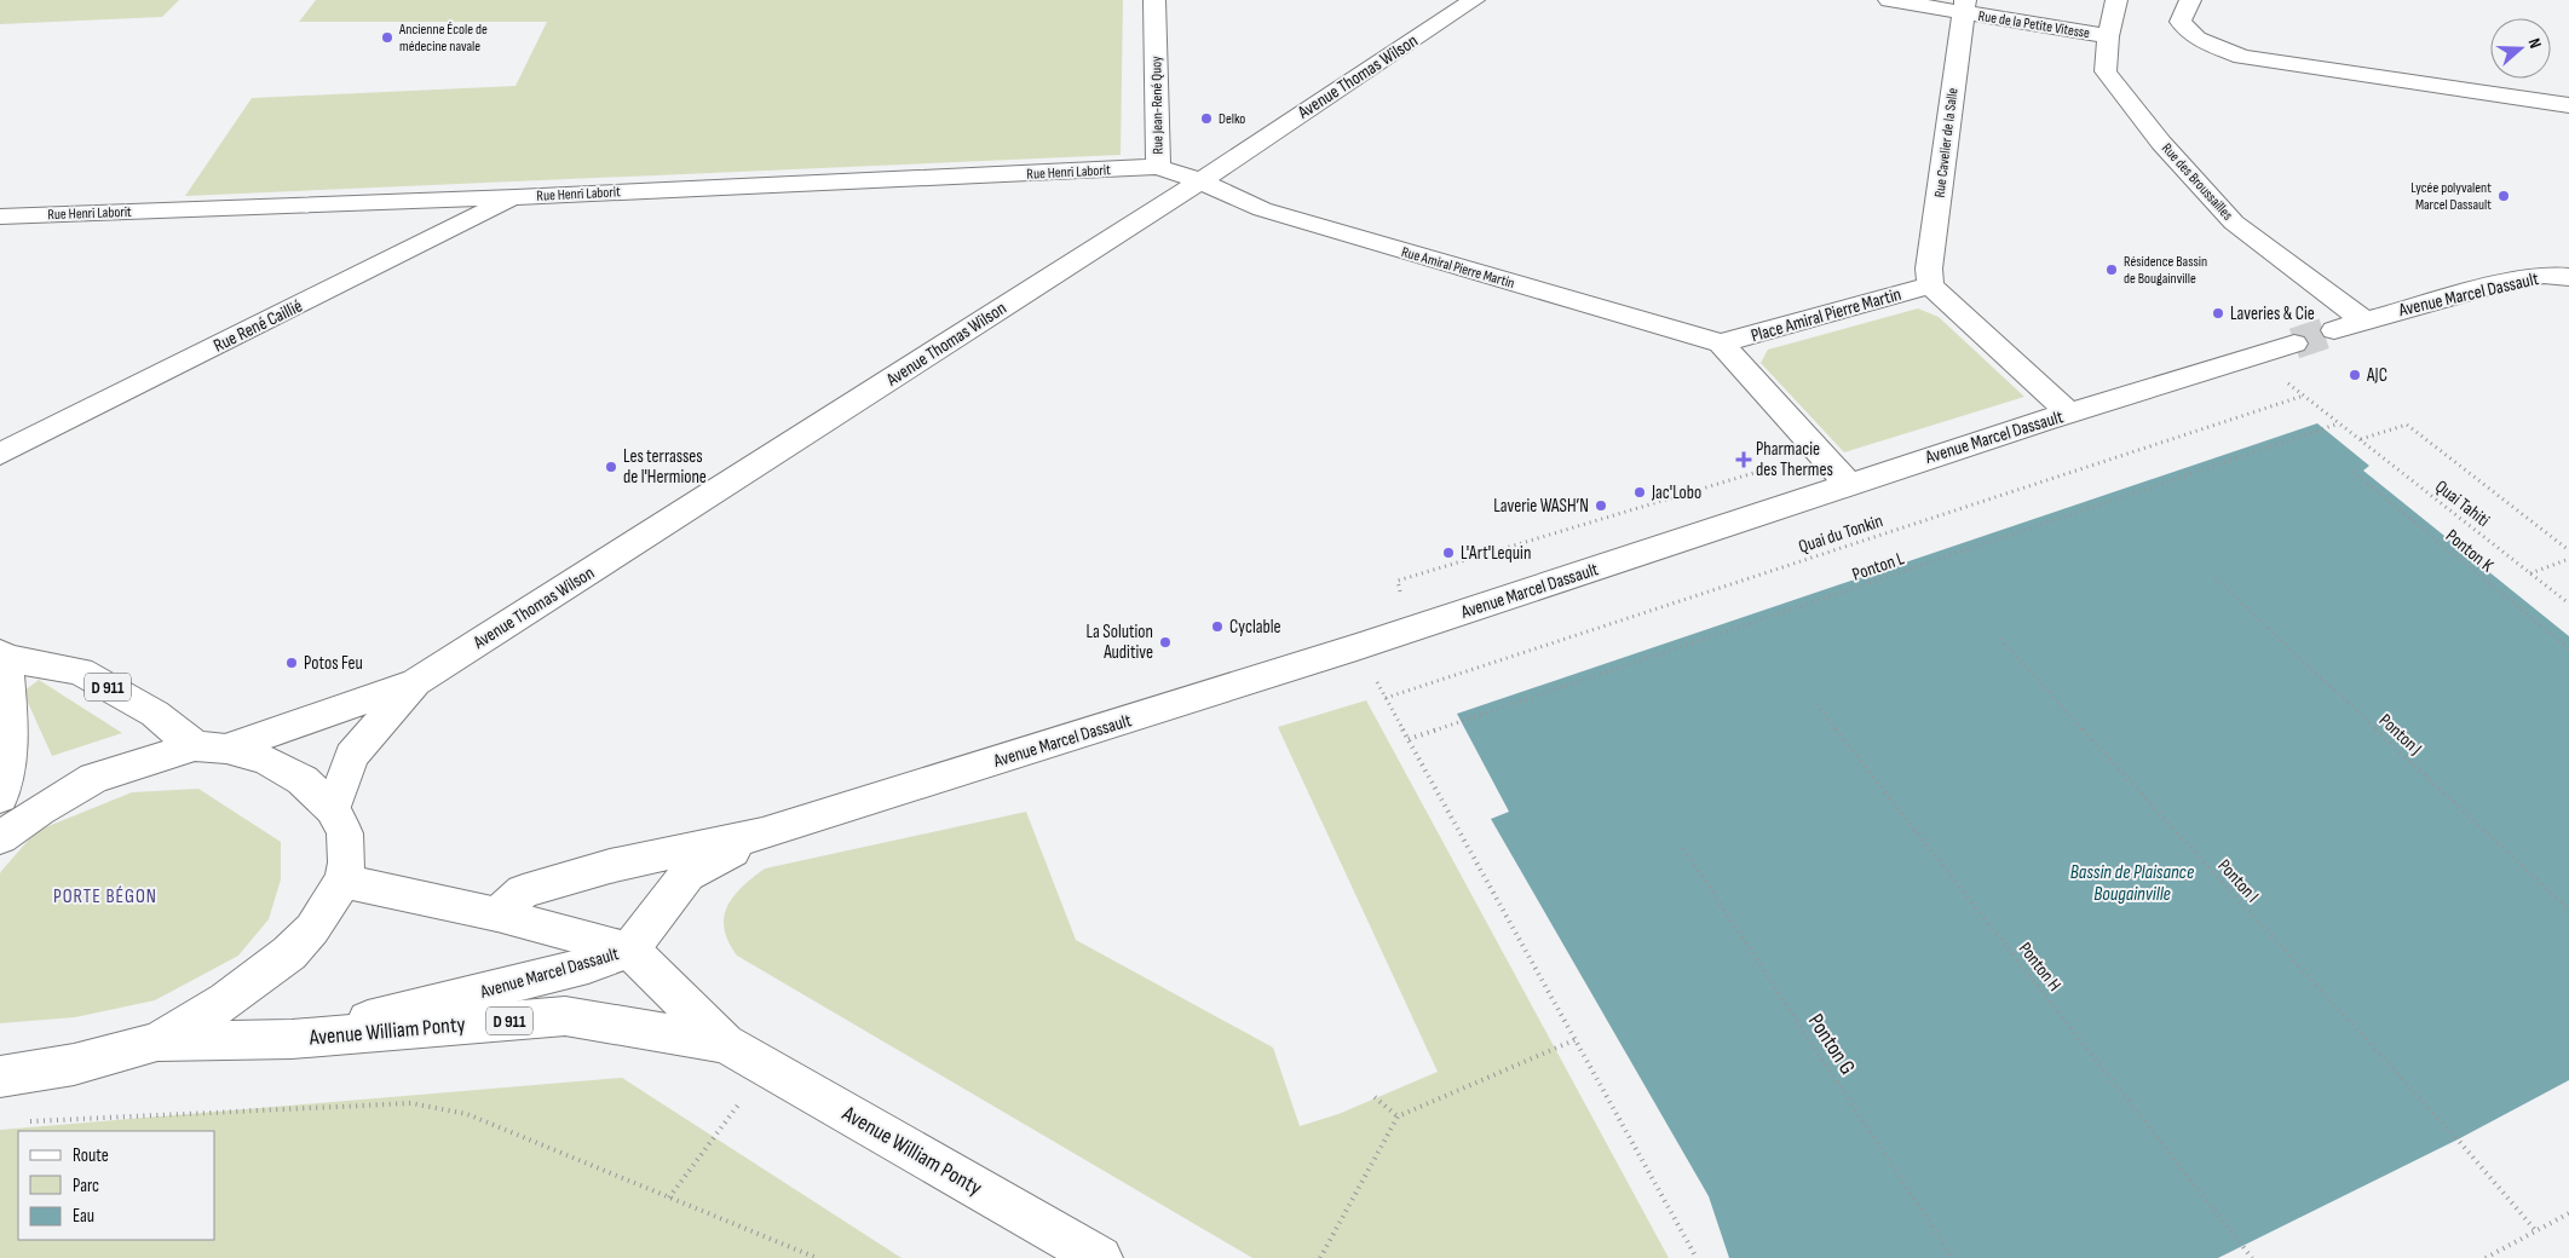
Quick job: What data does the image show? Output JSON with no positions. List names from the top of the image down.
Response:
{
  "streets": {
    "street": [
      "Rue de la Petite Vitesse",
      "Avenue Thomas Wilson",
      "Rue Jean-René Quoy",
      "Rue Cavelier de la Salle",
      "Rue Henri Laborit",
      "Rue des Broussailles",
      "Rue Amiral Pierre Martin",
      "Avenue Marcel Dassault",
      "Place Amiral Pierre Martin",
      "Rue René Caillié",
      "D 911",
      "Avenue William Ponty"
    ],
    "path": [
      "Quai Tahiti",
      "Quai du Tonkin",
      "Ponton K",
      "Ponton L",
      "Ponton J",
      "Ponton I",
      "Ponton H",
      "Ponton G"
    ]
  },
  "crossings": [
    ["Rue de la Petite Vitesse", "Rue Cavelier de la Salle"],
    ["Rue de la Petite Vitesse", "Rue des Broussailles"],
    ["Avenue Thomas Wilson", "Rue Jean-René Quoy"],
    ["Avenue Thomas Wilson", "Rue Amiral Pierre Martin"],
    ["Avenue Thomas Wilson", "D 911"],
    ["Rue Jean-René Quoy", "Rue Henri Laborit"],
    ["Rue Jean-René Quoy", "Rue Amiral Pierre Martin"],
    ["Rue Cavelier de la Salle", "Place Amiral Pierre Martin"],
    ["Rue Henri Laborit", "Rue René Caillié"],
    ["Rue des Broussailles", "Avenue Marcel Dassault"],
    ["Rue Amiral Pierre Martin", "Place Amiral Pierre Martin"],
    ["Avenue Marcel Dassault", "Place Amiral Pierre Martin"],
    ["Avenue Marcel Dassault", "Quai Tahiti"],
    ["Avenue Marcel Dassault", "Avenue William Ponty"],
    ["Quai Tahiti", "Quai du Tonkin"],
    ["Quai Tahiti", "Ponton L"],
    ["Quai du Tonkin", "Ponton L"]
  ],
  "districts": ["PORTE BÉGON"],
  "water": ["Bassin de Plaisance Bougainville"],
  "places": {
    "other": [
      "Ancienne École de médecine navale",
      "Delko",
      "Lycée polyvalent Marcel Dassault",
      "Résidence Bassin de Bougainville",
      "Laveries & Cie",
      "AJC",
      "Les terrasses de l'Hermione",
      "Jac'Lobo",
      "Laverie WASH’N",
      "L'Art'Lequin",
      "Cyclable",
      "La Solution Auditive",
      "Potos Feu"
    ],
    "health": ["Pharmacie des Thermes"]
  },
  "legend": ["Route", "Parc", "Eau"],
  "north": "right"
}
